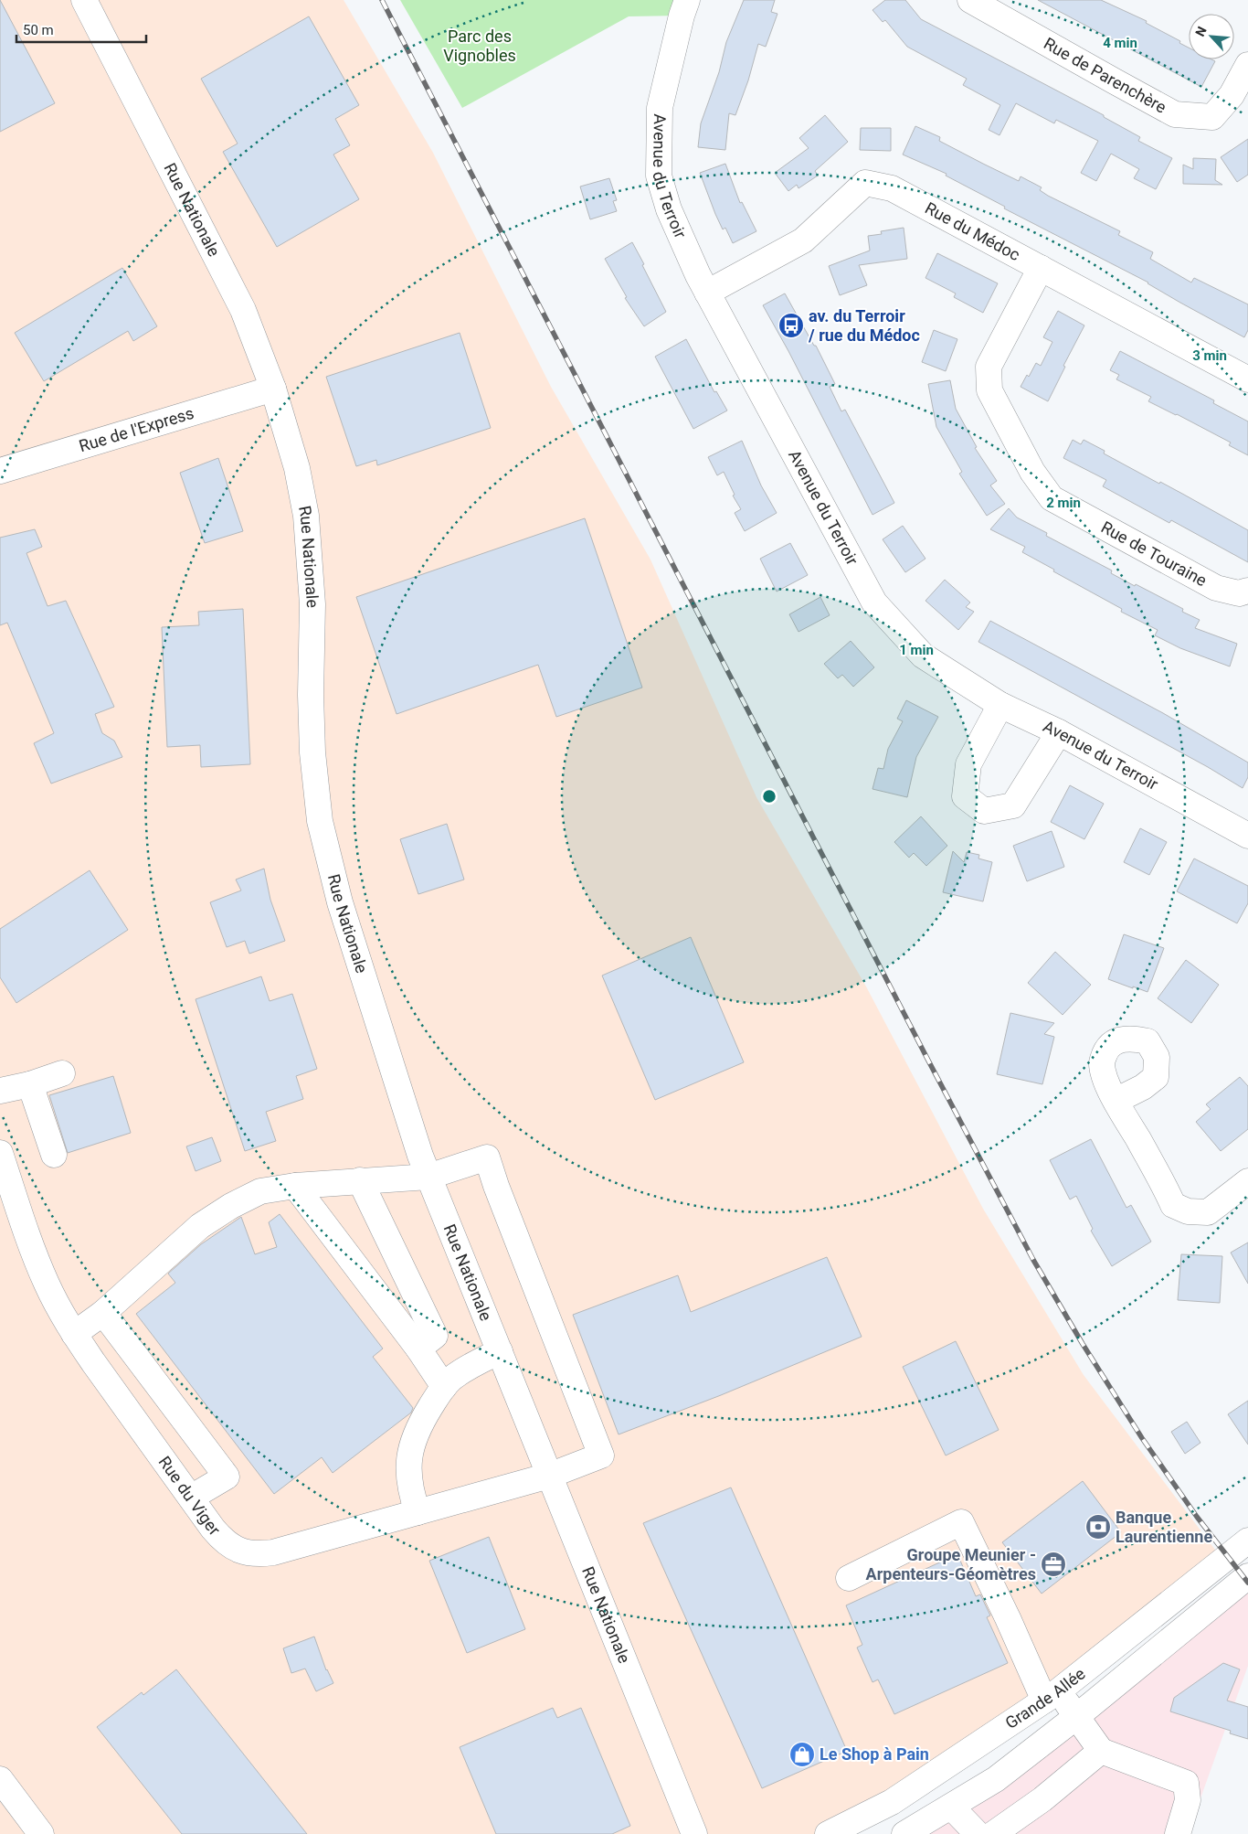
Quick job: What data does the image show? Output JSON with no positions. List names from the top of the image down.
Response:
{
  "streets": {
    "street": [
      "Rue de Parenchère",
      "Avenue du Terroir",
      "Rue Nationale",
      "Rue du Médoc",
      "Rue de l'Express",
      "Rue de Touraine",
      "Rue du Viger",
      "Grande Allée"
    ]
  },
  "crossings": [
    ["Avenue du Terroir", "Rue du Médoc"],
    ["Rue Nationale", "Rue de l'Express"],
    ["Rue Nationale", "Rue du Viger"],
    ["Rue du Médoc", "Rue de Touraine"]
  ],
  "parks": ["Parc des Vignobles"],
  "places": {
    "bus stop": ["av. du Terroir / rue du Médoc"],
    "bank": ["Banque Laurentienne"],
    "office": ["Groupe Meunier - Arpenteurs-Géomètres"],
    "shop": ["Le Shop à Pain"]
  },
  "scale_bar": "50 m",
  "north": "top left",
  "rings": [
    "4 min",
    "3 min",
    "2 min",
    "1 min"
  ]
}
